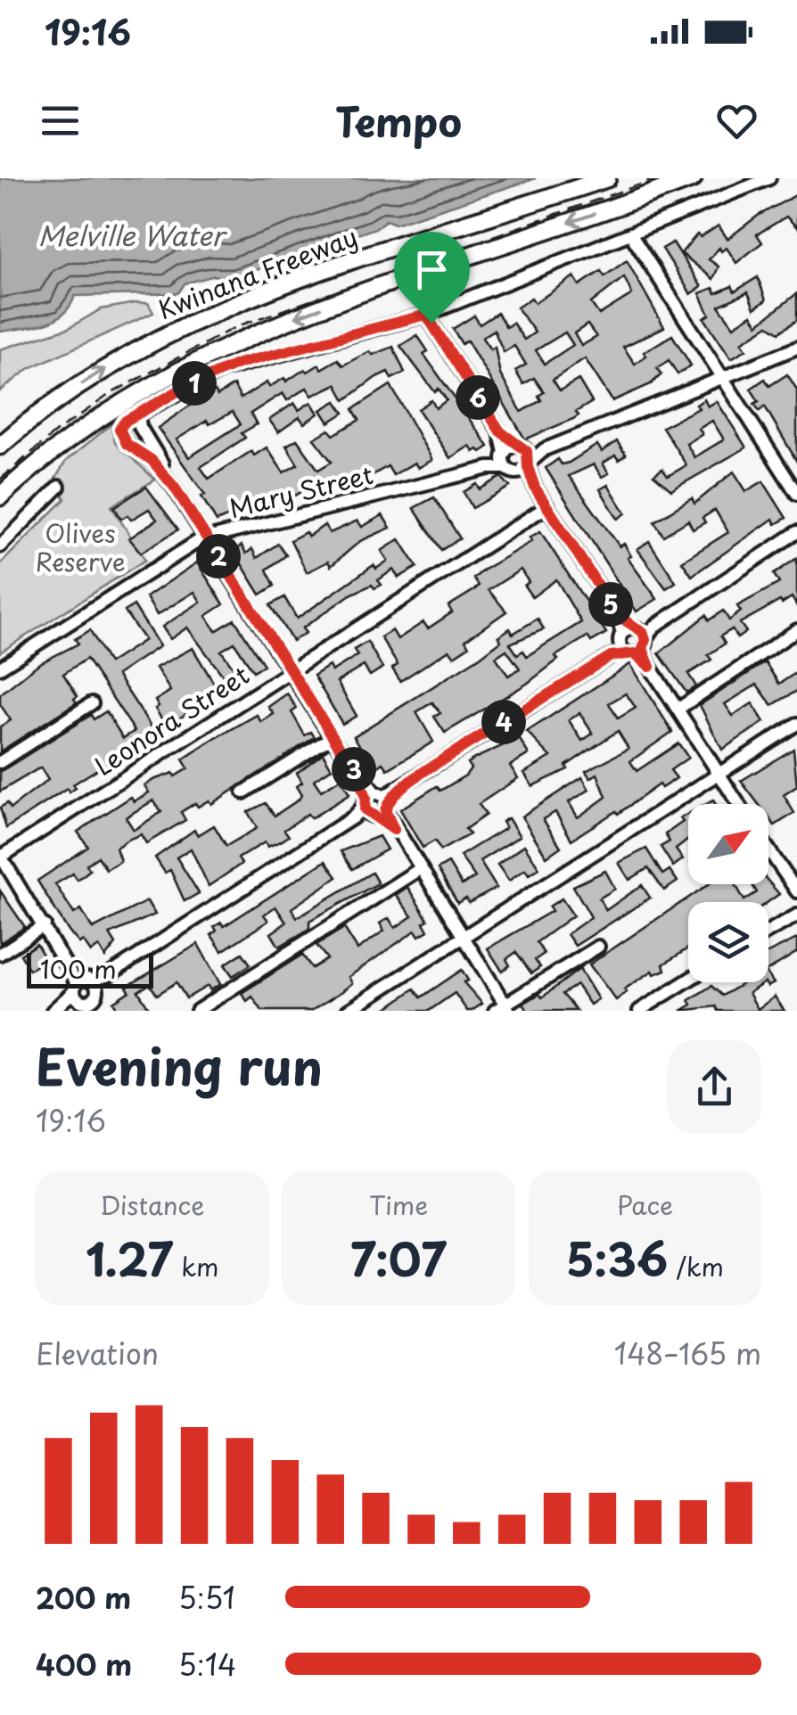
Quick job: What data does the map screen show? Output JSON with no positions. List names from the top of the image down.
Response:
{
  "streets": {
    "highway": ["Kwinana Freeway"],
    "street": ["Mary Street", "Leonora Street"]
  },
  "water": ["Melville Water"],
  "parks": ["Olives Reserve"],
  "scale_bar": "100 m",
  "north": "top right",
  "page": {
    "status": "19:16",
    "header": "Tempo",
    "pins": [
      "1",
      "6",
      "2",
      "5",
      "4",
      "3"
    ],
    "scale": "100 m",
    "heading": ["Evening run", "19:16"],
    "stats": [
      ["Distance", "1.27 km"],
      ["Time", "7:07"],
      ["Pace", "5:36 /km"]
    ],
    "chart": ["Elevation", "148–165 m"],
    "list": [
      {
        "name": "200 m",
        "note": "5:51"
      },
      {
        "name": "400 m",
        "note": "5:14"
      }
    ]
  }
}
